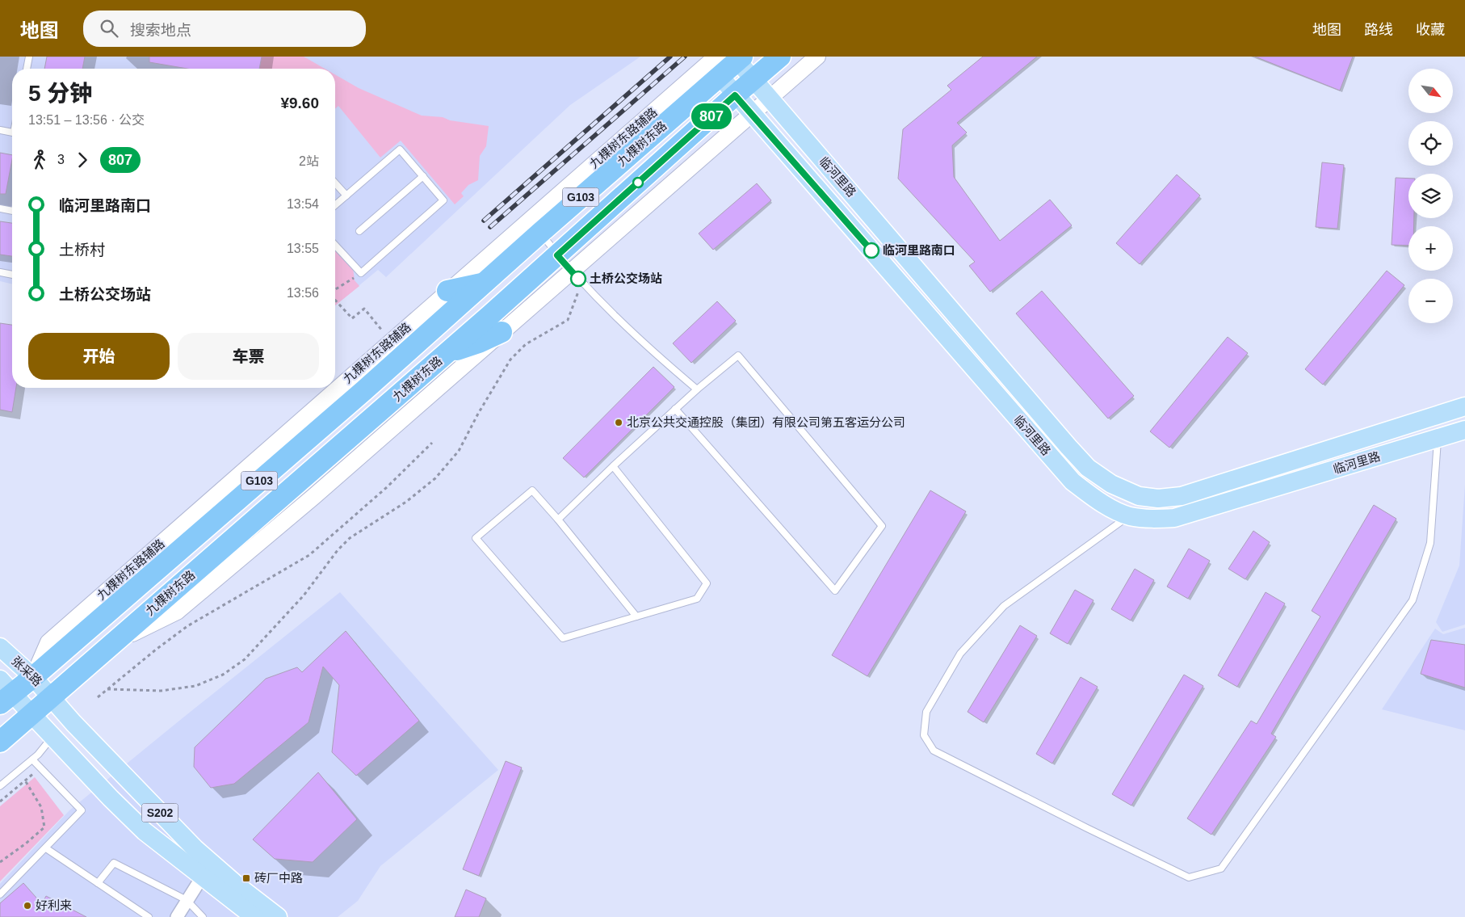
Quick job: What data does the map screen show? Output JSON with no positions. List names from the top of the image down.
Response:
{
  "streets": {
    "highway": ["九棵树东路", "G103"],
    "main road": ["临河里路", "张采路", "S202"],
    "street": ["九棵树东路辅路"]
  },
  "crossings": [
    ["九棵树东路辅路", "九棵树东路"],
    ["九棵树东路辅路", "临河里路"],
    ["九棵树东路辅路", "张采路"],
    ["九棵树东路", "临河里路"],
    ["九棵树东路", "G103"],
    ["九棵树东路", "张采路"],
    ["九棵树东路", "S202"],
    ["G103", "张采路"],
    ["G103", "S202"],
    ["张采路", "S202"]
  ],
  "places": {
    "other": [
      "临河里路南口",
      "土桥公交场站",
      "北京公共交通控股（集团）有限公司第五客运分公司",
      "好利来"
    ],
    "transit": ["砖厂中路"]
  },
  "lines": ["bus line 807"],
  "north": "bottom right",
  "page": {
    "header": "地图",
    "search": "搜索地点",
    "nav": ["地图", "路线", "收藏"],
    "on_map": "807",
    "map_buttons": ["+", "−"],
    "heading": ["5 分钟", "13:51 – 13:56 · 公交", "¥9.60"],
    "legs": ["3", "807", "2站"],
    "list": [
      {
        "name": "临河里路南口",
        "value": "13:54"
      },
      {
        "name": "土桥村",
        "value": "13:55"
      },
      {
        "name": "土桥公交场站",
        "value": "13:56"
      }
    ],
    "buttons": ["开始", "车票"]
  }
}
